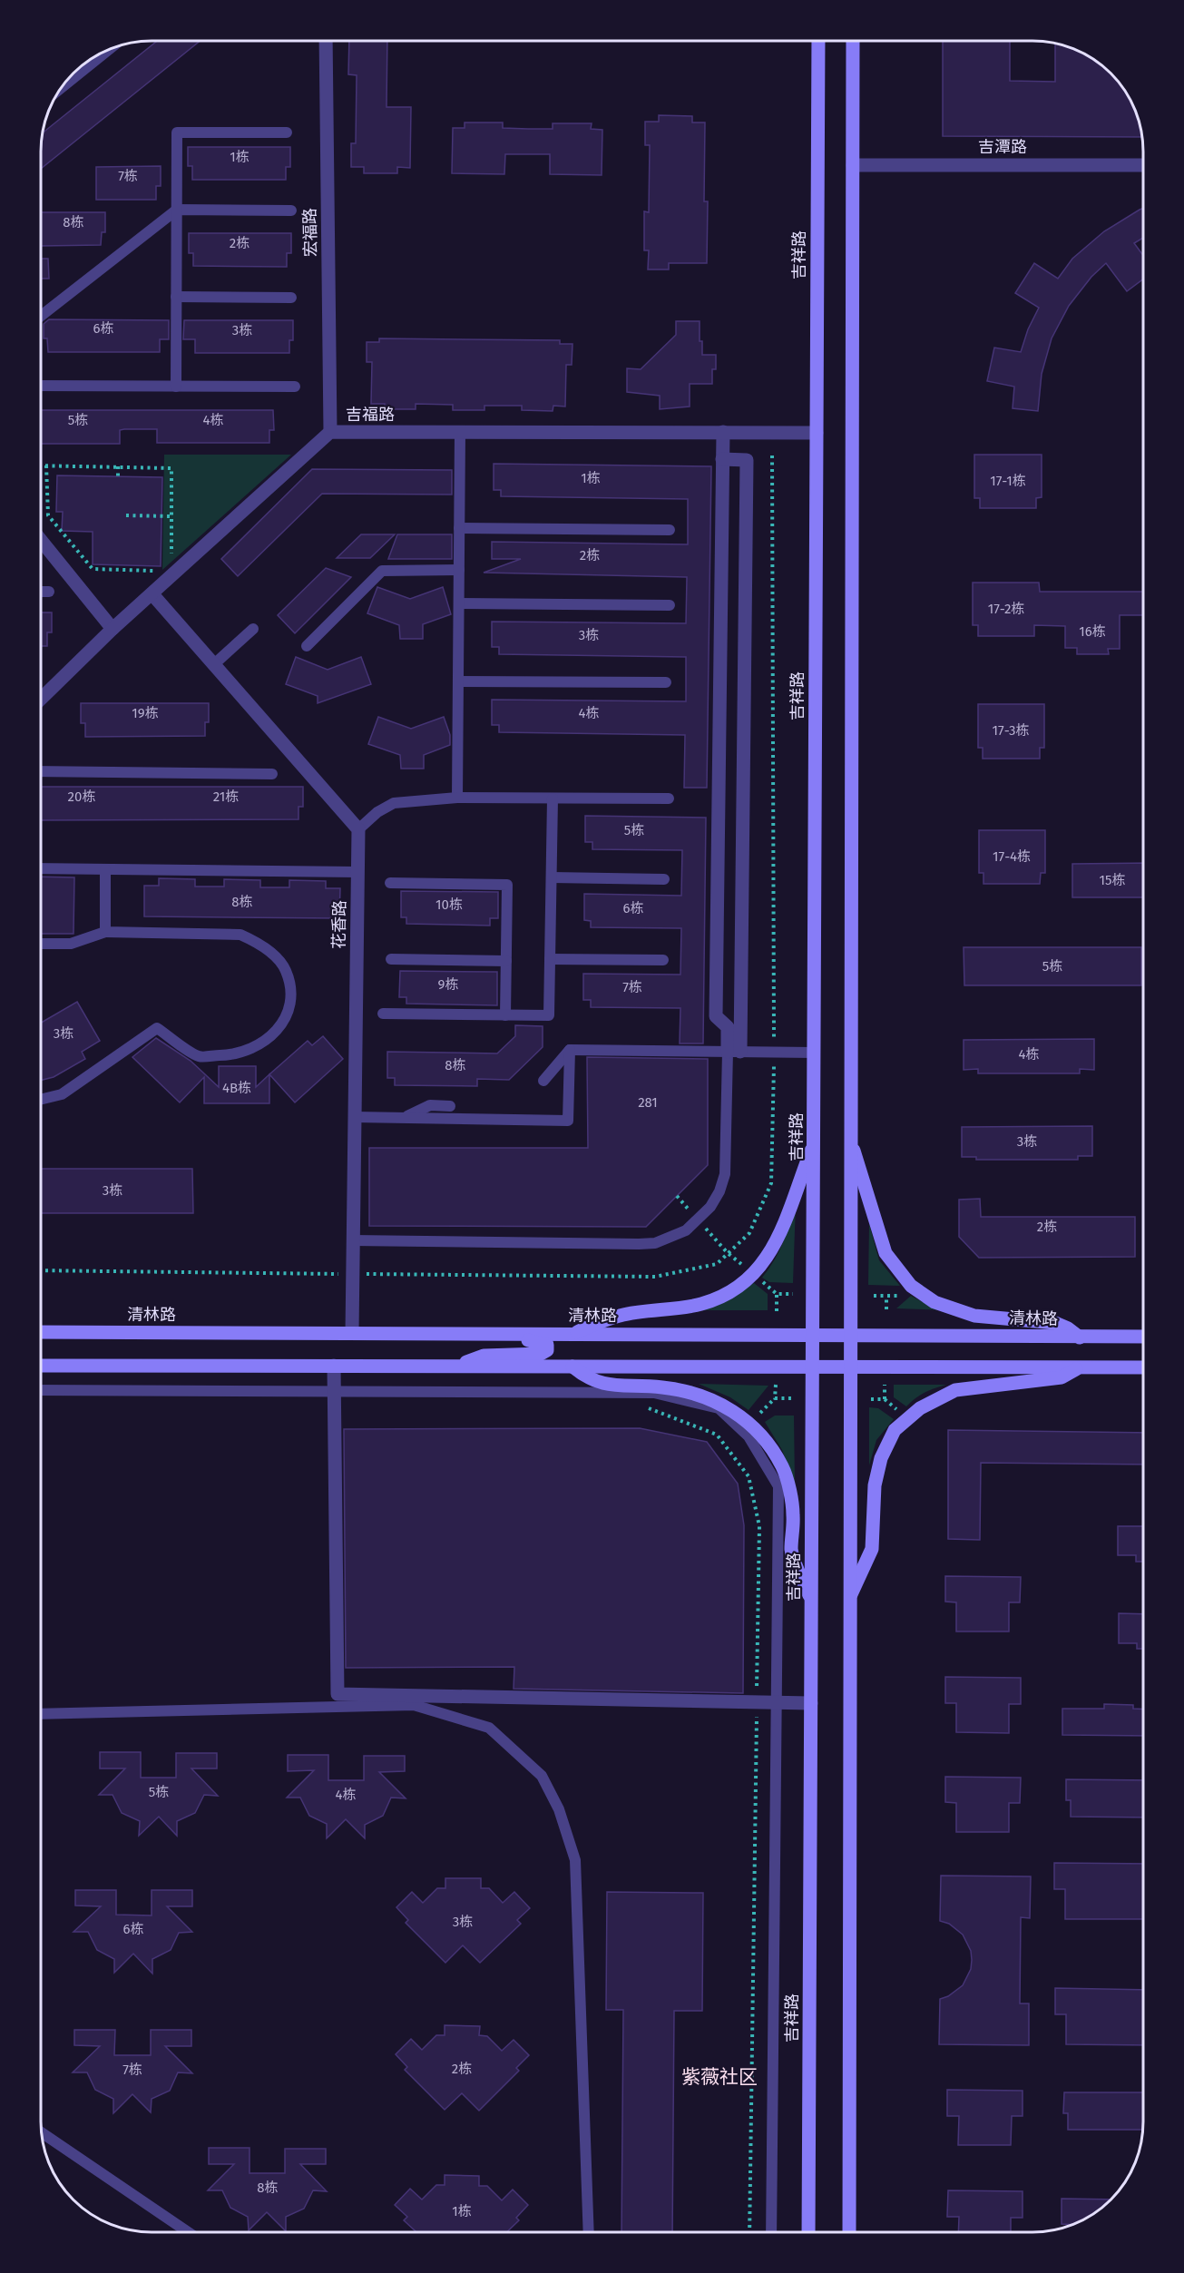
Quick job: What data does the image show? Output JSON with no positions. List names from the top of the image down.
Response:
{
  "streets": {
    "main road": ["吉祥路", "清林路"],
    "street": [
      "吉潭路",
      "宏福路",
      "吉福路",
      "花香路"
    ]
  },
  "crossings": [
    ["宏福路", "吉福路"],
    ["吉祥路", "吉福路"],
    ["吉祥路", "清林路"],
    ["花香路", "清林路"]
  ],
  "districts": ["紫薇社区"],
  "house_numbers": [
    "1栋",
    "7栋",
    "8栋",
    "2栋",
    "6栋",
    "3栋",
    "5栋",
    "4栋",
    "1栋",
    "17-1栋",
    "2栋",
    "17-2栋",
    "16栋",
    "3栋",
    "19栋",
    "4栋",
    "17-3栋",
    "20栋",
    "21栋",
    "5栋",
    "17-4栋",
    "15栋",
    "8栋",
    "10栋",
    "6栋",
    "5栋",
    "9栋",
    "7栋",
    "3栋",
    "4栋",
    "8栋",
    "4B栋",
    "281",
    "3栋",
    "3栋",
    "2栋",
    "5栋",
    "4栋",
    "3栋",
    "6栋",
    "2栋",
    "7栋",
    "8栋",
    "1栋"
  ]
}
